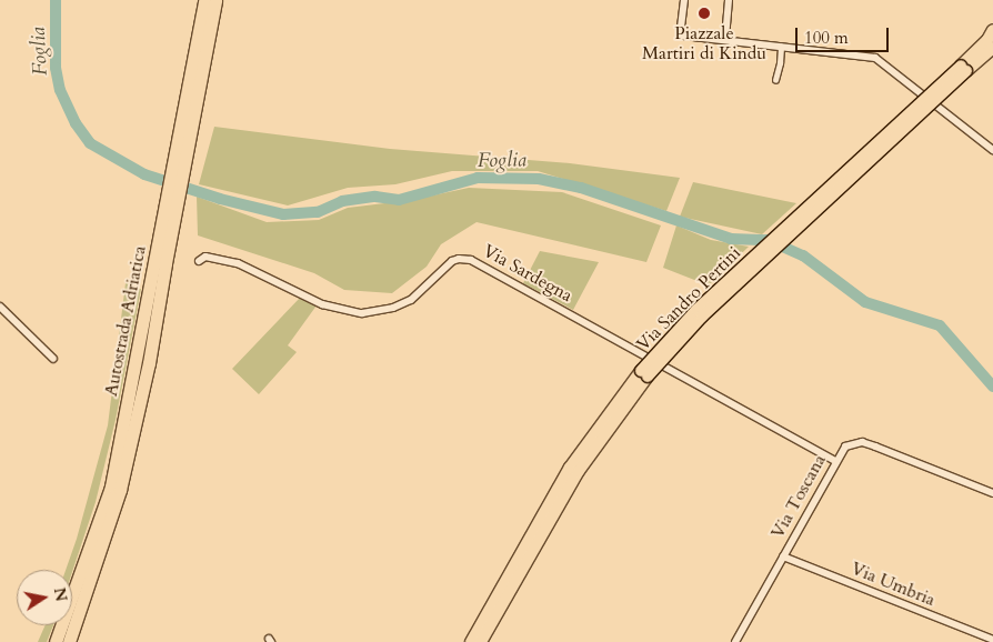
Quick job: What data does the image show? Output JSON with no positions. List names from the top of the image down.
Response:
{
  "streets": {
    "highway": ["Autostrada Adriatica"],
    "main road": ["Via Sandro Pertini"],
    "street": ["Via Sardegna", "Via Toscana", "Via Umbria"]
  },
  "crossings": [
    ["Via Sardegna", "Via Toscana"],
    ["Via Toscana", "Via Umbria"]
  ],
  "water": ["Foglia"],
  "places": ["Piazzale Martiri di Kindu"],
  "scale_bar": "100 m",
  "north": "right"
}
